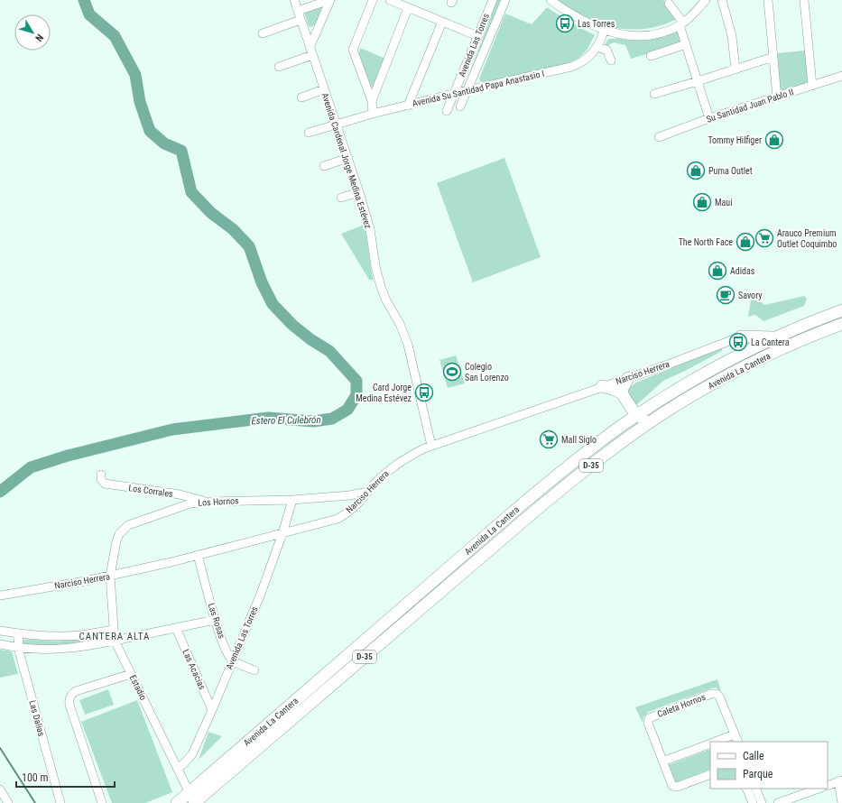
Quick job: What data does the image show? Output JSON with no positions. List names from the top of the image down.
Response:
{
  "streets": {
    "highway": ["Avenida La Cantera", "D-35"],
    "street": [
      "Avenida Las Torres",
      "Avenida Su Santidad Papa Anastasio I",
      "Su Santidad Juan Pablo II",
      "Avenida Cardenal Jorge Medina Estévez",
      "Narciso Herrera",
      "Los Corrales",
      "Los Hornos",
      "Las Rosas",
      "Las Acacias",
      "Estadio",
      "Caleta Hornos",
      "Las Dalias"
    ]
  },
  "crossings": [
    ["Avenida Las Torres", "Avenida Su Santidad Papa Anastasio I"],
    ["Avenida Las Torres", "Narciso Herrera"],
    ["Avenida Las Torres", "Los Hornos"],
    ["Avenida Las Torres", "Las Rosas"],
    ["Avenida Las Torres", "Las Acacias"],
    ["Avenida Las Torres", "Estadio"],
    ["Avenida Su Santidad Papa Anastasio I", "Avenida Cardenal Jorge Medina Estévez"],
    ["Avenida Cardenal Jorge Medina Estévez", "Narciso Herrera"],
    ["Avenida La Cantera", "Estadio"],
    ["Narciso Herrera", "Los Hornos"],
    ["Narciso Herrera", "Las Rosas"],
    ["Narciso Herrera", "Estadio"],
    ["Los Corrales", "Los Hornos"],
    ["Los Hornos", "Estadio"]
  ],
  "districts": ["CANTERA ALTA"],
  "water": ["Estero El Culebrón"],
  "places": {
    "bus stop": ["Las Torres", "La Cantera", "Card Jorge Medina Estévez"],
    "shop": [
      "Tommy Hilfiger",
      "Puma Outlet",
      "Maui",
      "The North Face",
      "Adidas"
    ],
    "supermarket": ["Arauco Premium Outlet Coquimbo", "Mall Siglo"],
    "cafe": ["Savory"],
    "sports": ["Colegio San Lorenzo"]
  },
  "legend": ["Calle", "Parque"],
  "scale_bar": "100 m",
  "north": "bottom right"
}
